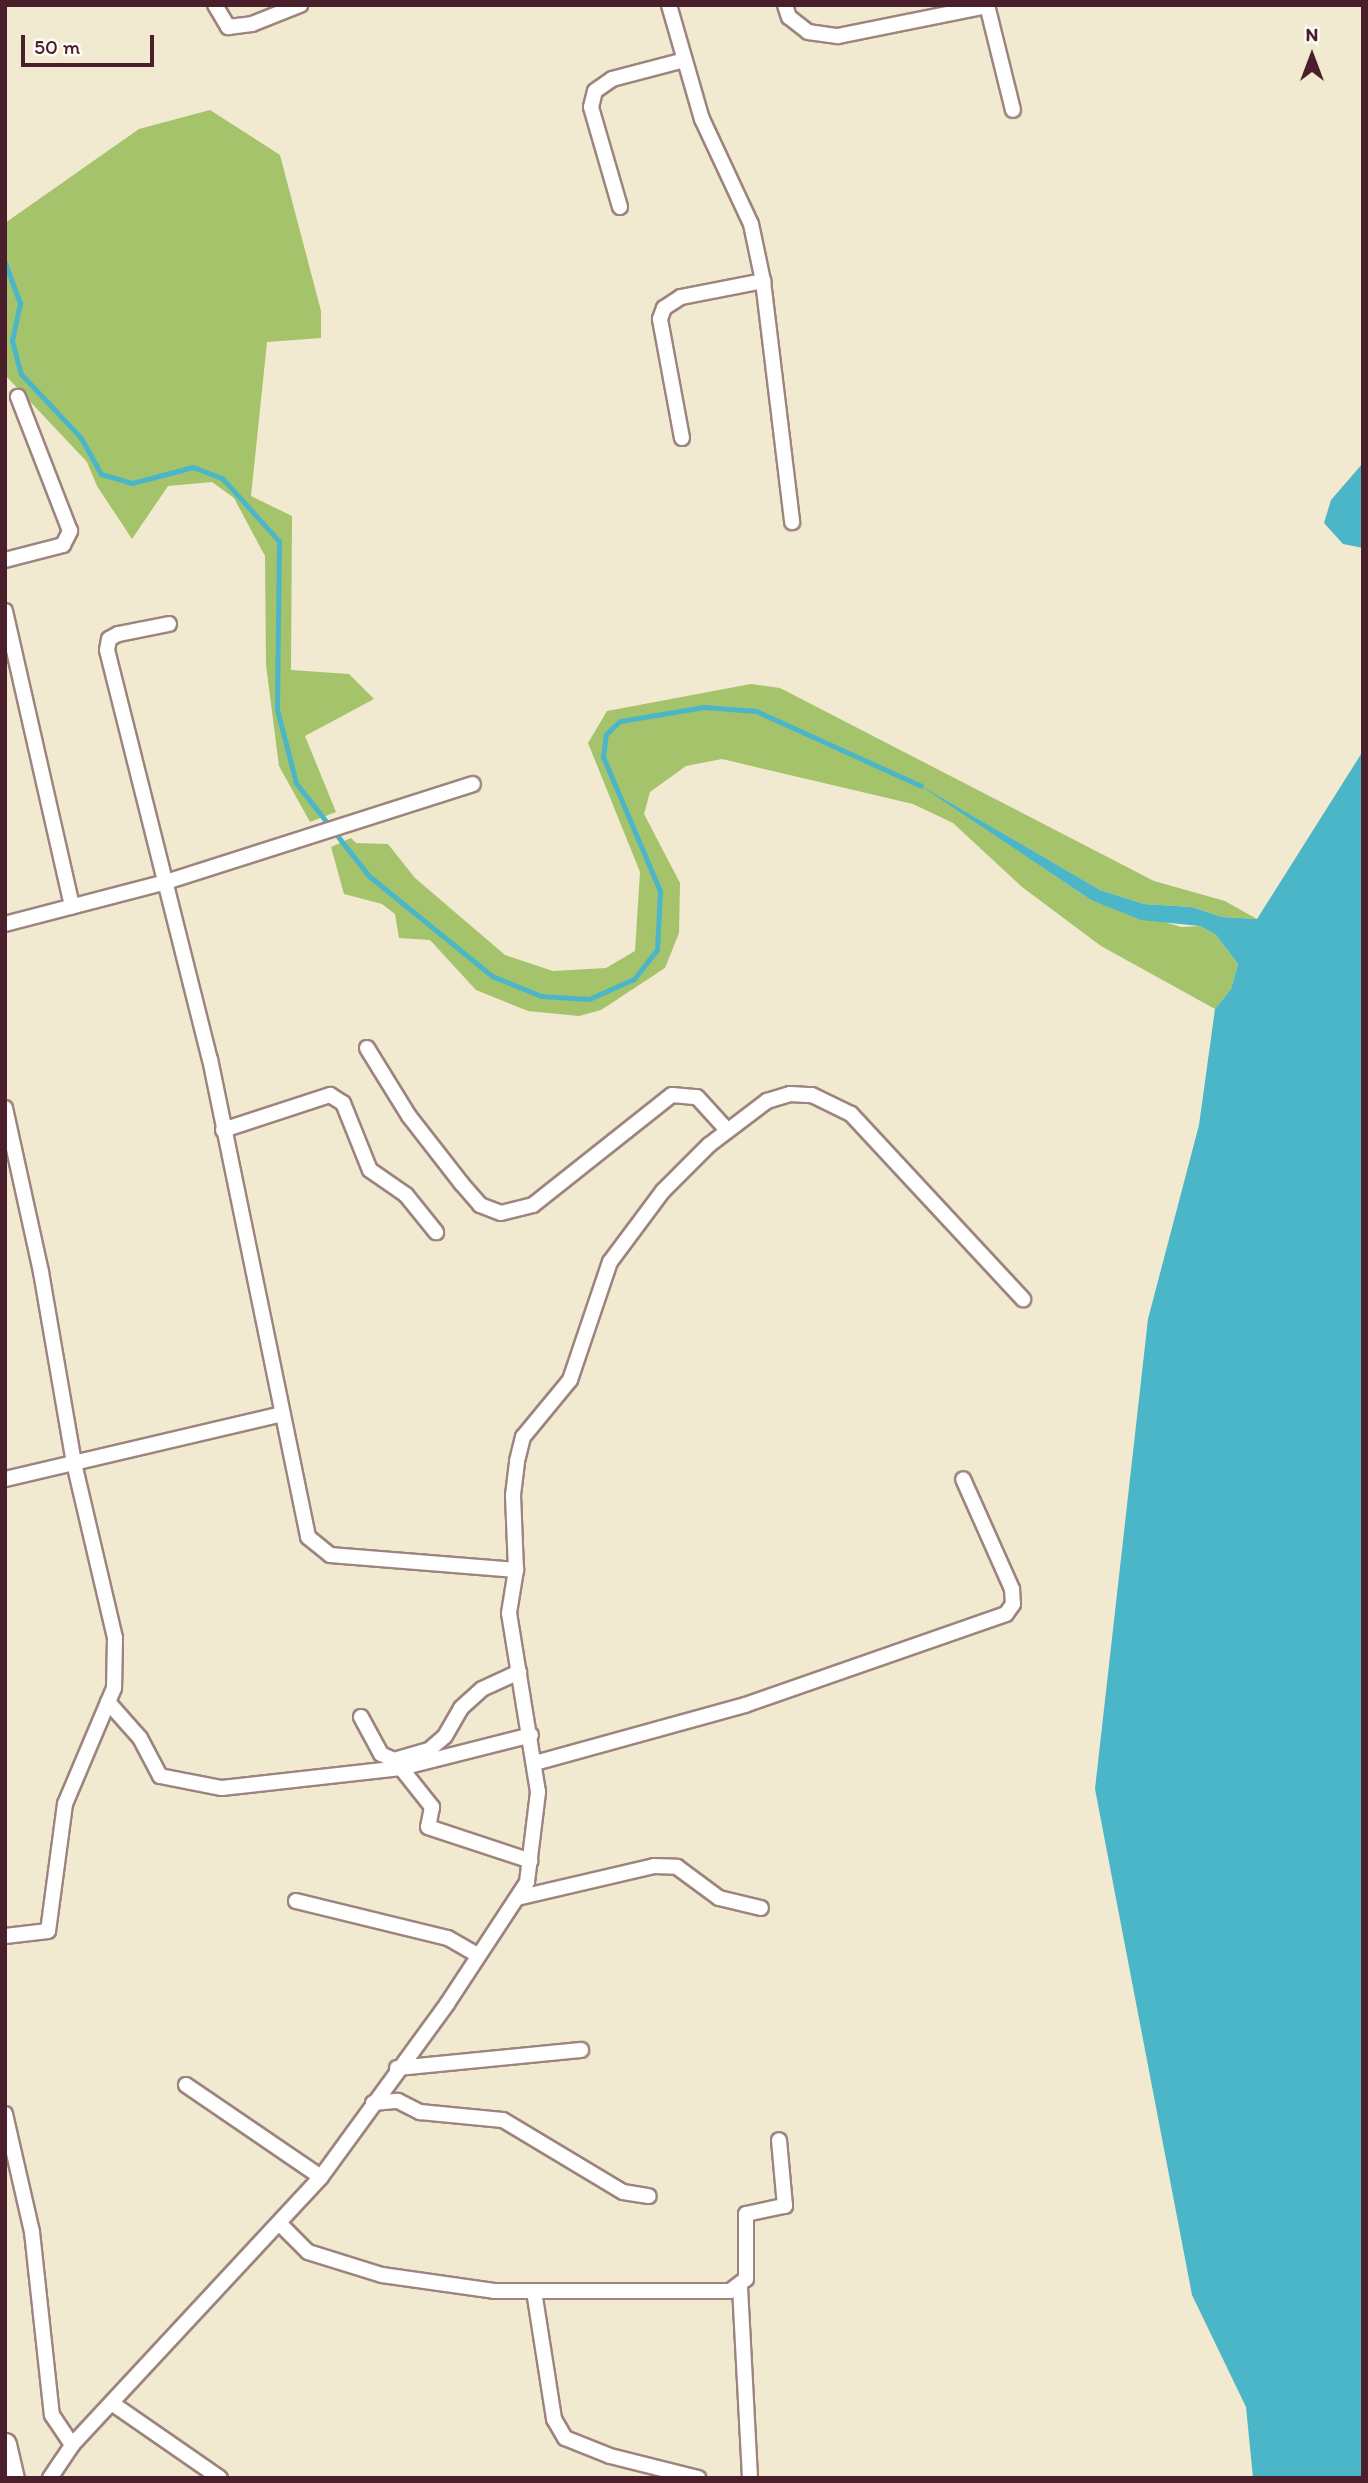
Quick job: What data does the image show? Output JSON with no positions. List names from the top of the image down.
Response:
{
  "scale_bar": "50 m",
  "north": "top"
}
